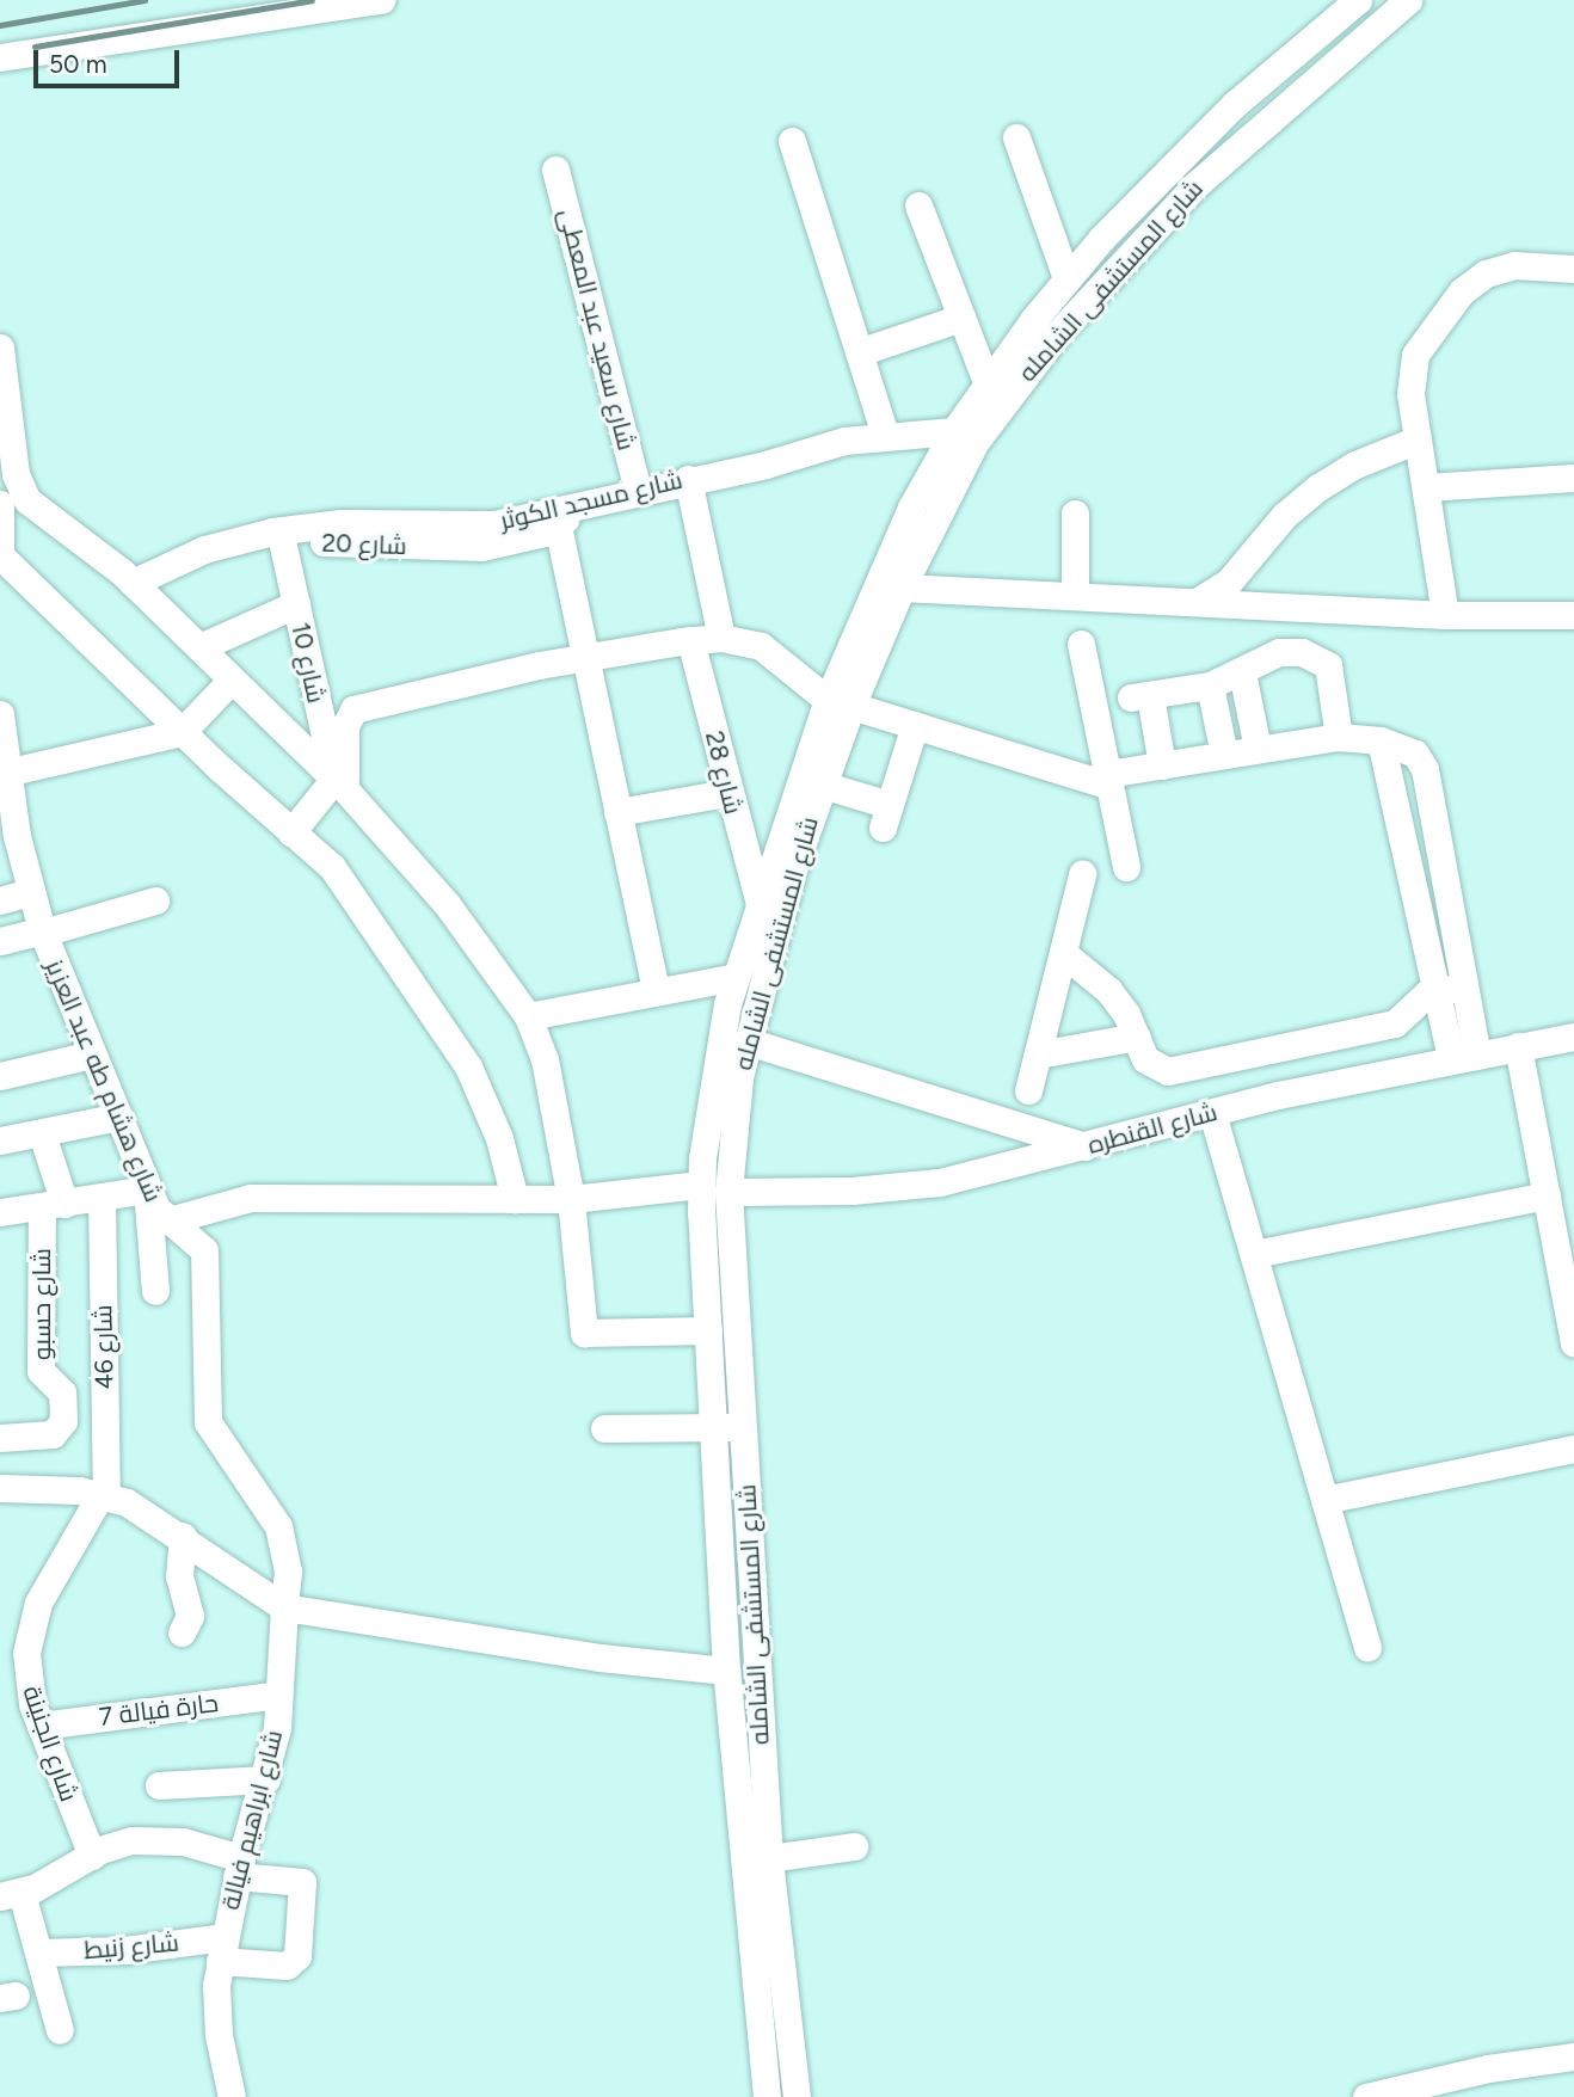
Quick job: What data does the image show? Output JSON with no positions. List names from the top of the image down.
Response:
{
  "streets": {
    "street": [
      "شارع المستشفى الشامله",
      "شارع سعيد عبد المعطى",
      "شارع مسجد الكوثر",
      "شارع 20",
      "شارع 10",
      "شارع 28",
      "شارع هشام طه عبد العزيز",
      "شارع القنطره",
      "شارع حسبو",
      "شارع 46",
      "حارة فيالة 7",
      "شارع الجنينة",
      "شارع ابراهيم فيالة",
      "شارع زنيط"
    ]
  },
  "crossings": [
    ["شارع المستشفى الشامله", "شارع مسجد الكوثر"],
    ["شارع المستشفى الشامله", "شارع 28"],
    ["شارع المستشفى الشامله", "شارع القنطره"],
    ["شارع سعيد عبد المعطى", "شارع مسجد الكوثر"],
    ["شارع مسجد الكوثر", "شارع 20"],
    ["شارع 20", "شارع 10"],
    ["شارع هشام طه عبد العزيز", "شارع ابراهيم فيالة"],
    ["شارع 46", "شارع الجنينة"],
    ["حارة فيالة 7", "شارع الجنينة"],
    ["حارة فيالة 7", "شارع ابراهيم فيالة"],
    ["شارع ابراهيم فيالة", "شارع زنيط"]
  ],
  "scale_bar": "50 m"
}
